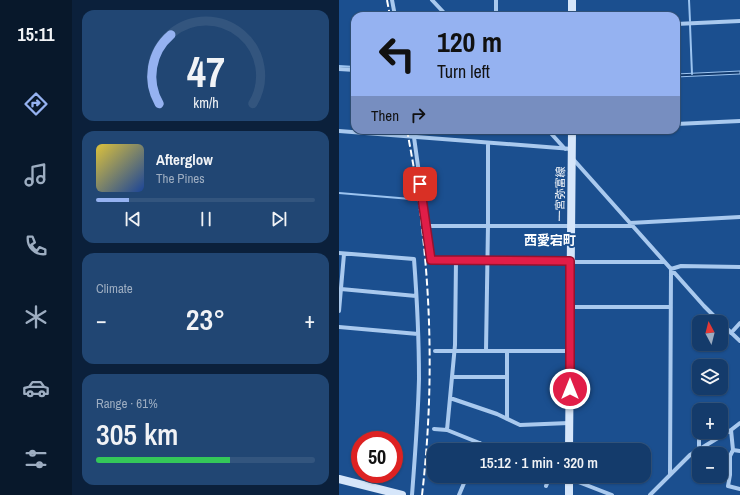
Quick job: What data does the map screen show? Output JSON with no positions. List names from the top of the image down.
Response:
{
  "streets": {
    "main road": ["一宮弥富線"]
  },
  "districts": ["西愛宕町"],
  "north": "top",
  "page": {
    "tabs": "15:11",
    "turn": ["120 m", "Turn left"],
    "then": "Then",
    "song": ["Afterglow", "The Pines"],
    "tile": [
      "Climate",
      ["Range · 61%", "305 km"]
    ],
    "heat": ["−", "23°", "+"],
    "map_buttons": ["+", "−"],
    "limit": "50",
    "trip": "15:12 · 1 min · 320 m",
    "gauge": ["47", "km/h"]
  }
}
